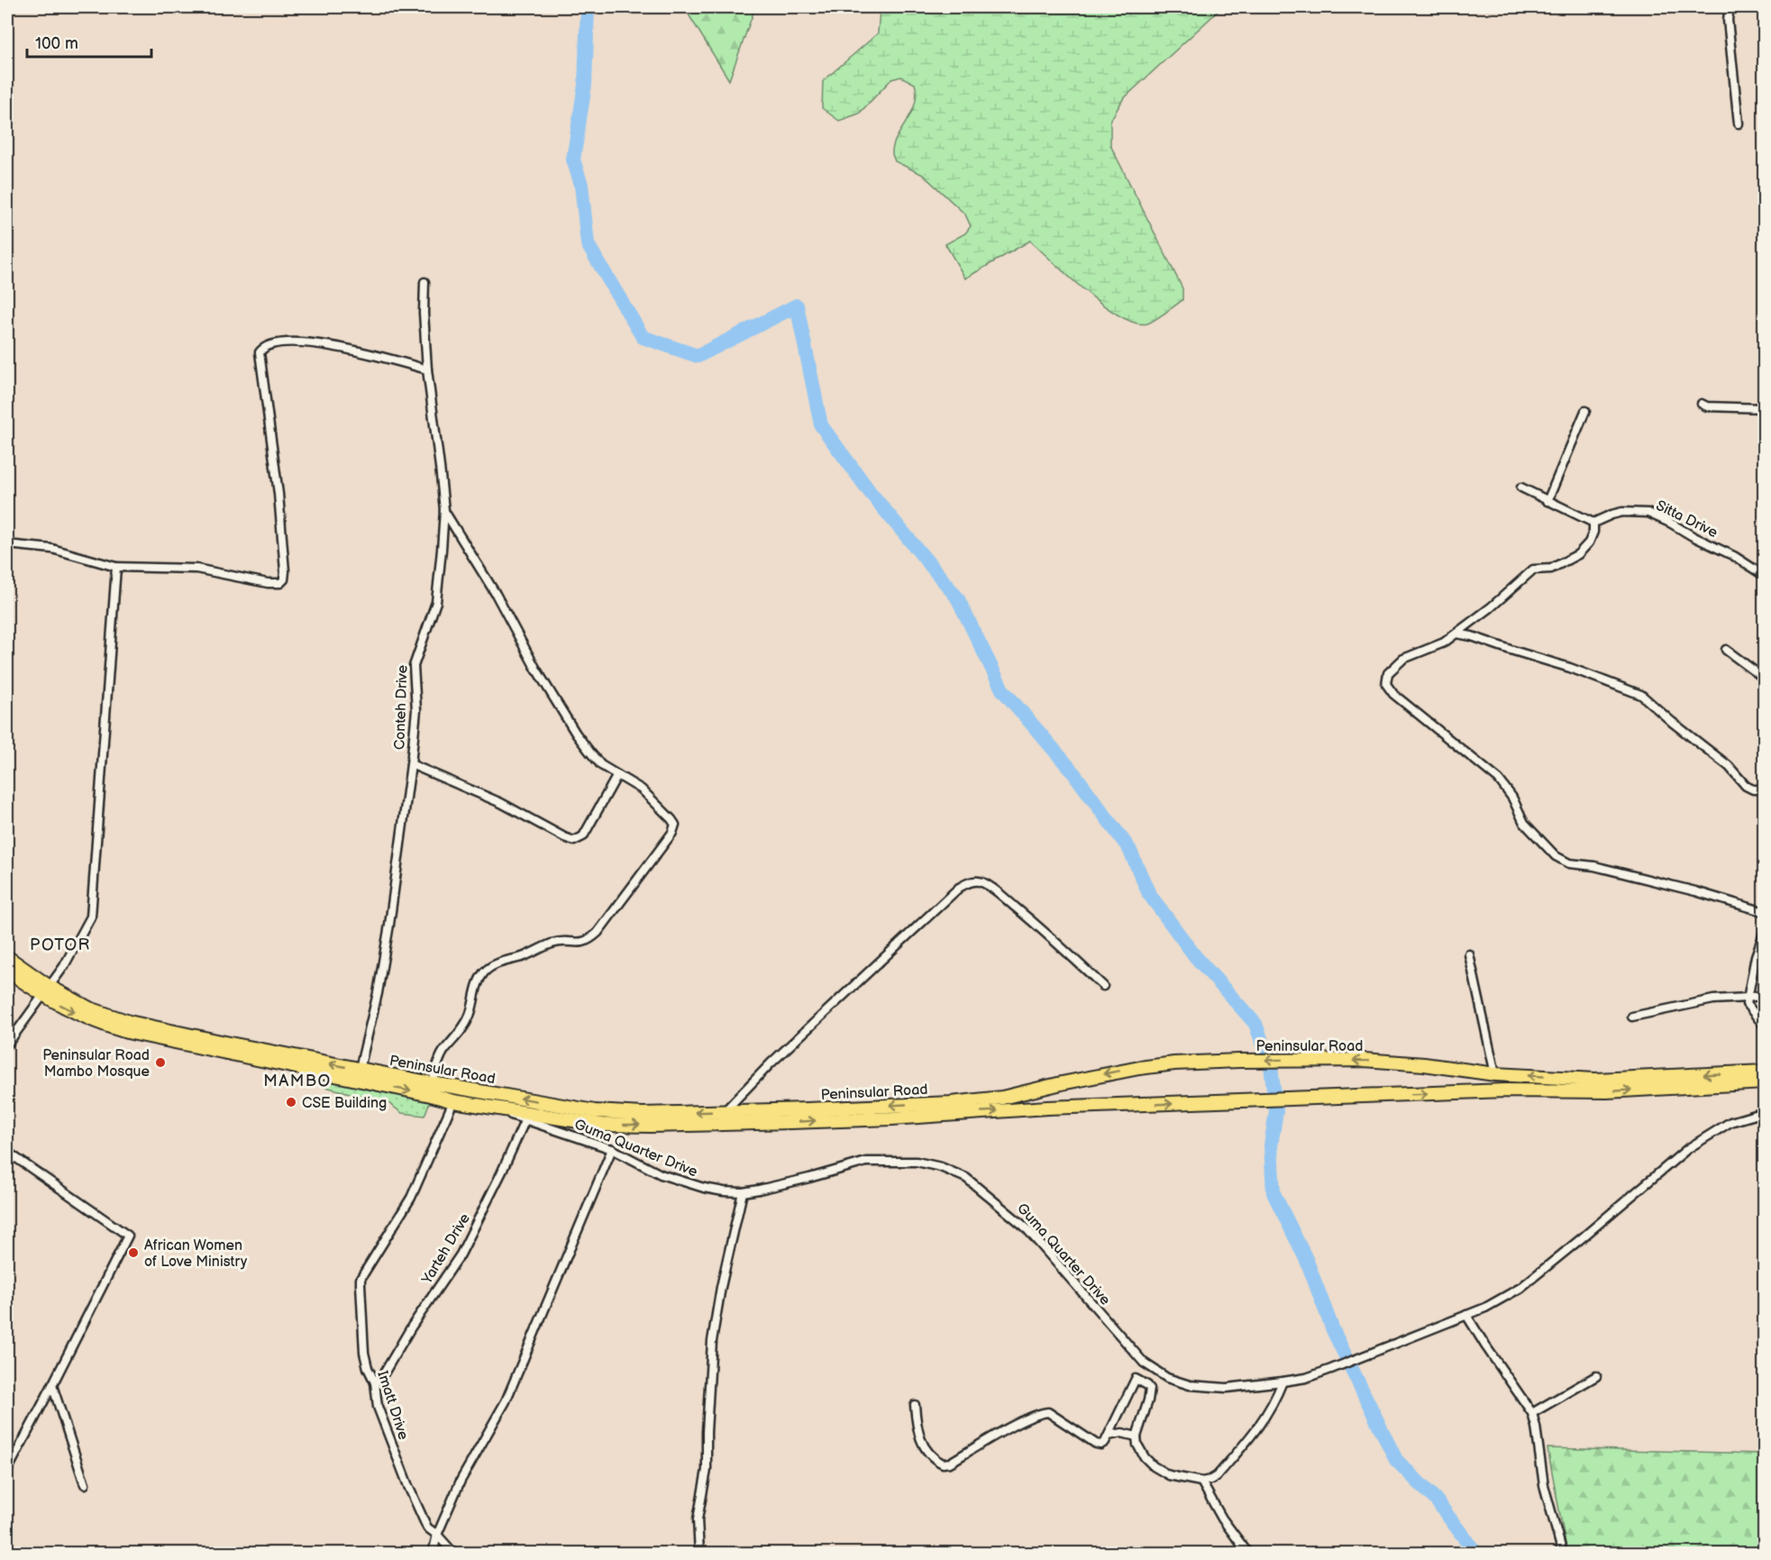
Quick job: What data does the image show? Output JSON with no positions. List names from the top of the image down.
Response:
{
  "streets": {
    "main road": ["Peninsular Road"],
    "street": [
      "Sitta Drive",
      "Conteh Drive",
      "Guma Quarter Drive",
      "Yarteh Drive",
      "Imatt Drive"
    ]
  },
  "crossings": [
    ["Conteh Drive", "Peninsular Road"],
    ["Peninsular Road", "Guma Quarter Drive"],
    ["Peninsular Road", "Imatt Drive"],
    ["Guma Quarter Drive", "Yarteh Drive"],
    ["Yarteh Drive", "Imatt Drive"]
  ],
  "districts": ["POTOR", "MAMBO"],
  "places": ["Peninsular Road Mambo Mosque", "CSE Building", "African Women of Love Ministry"],
  "scale_bar": "100 m"
}
